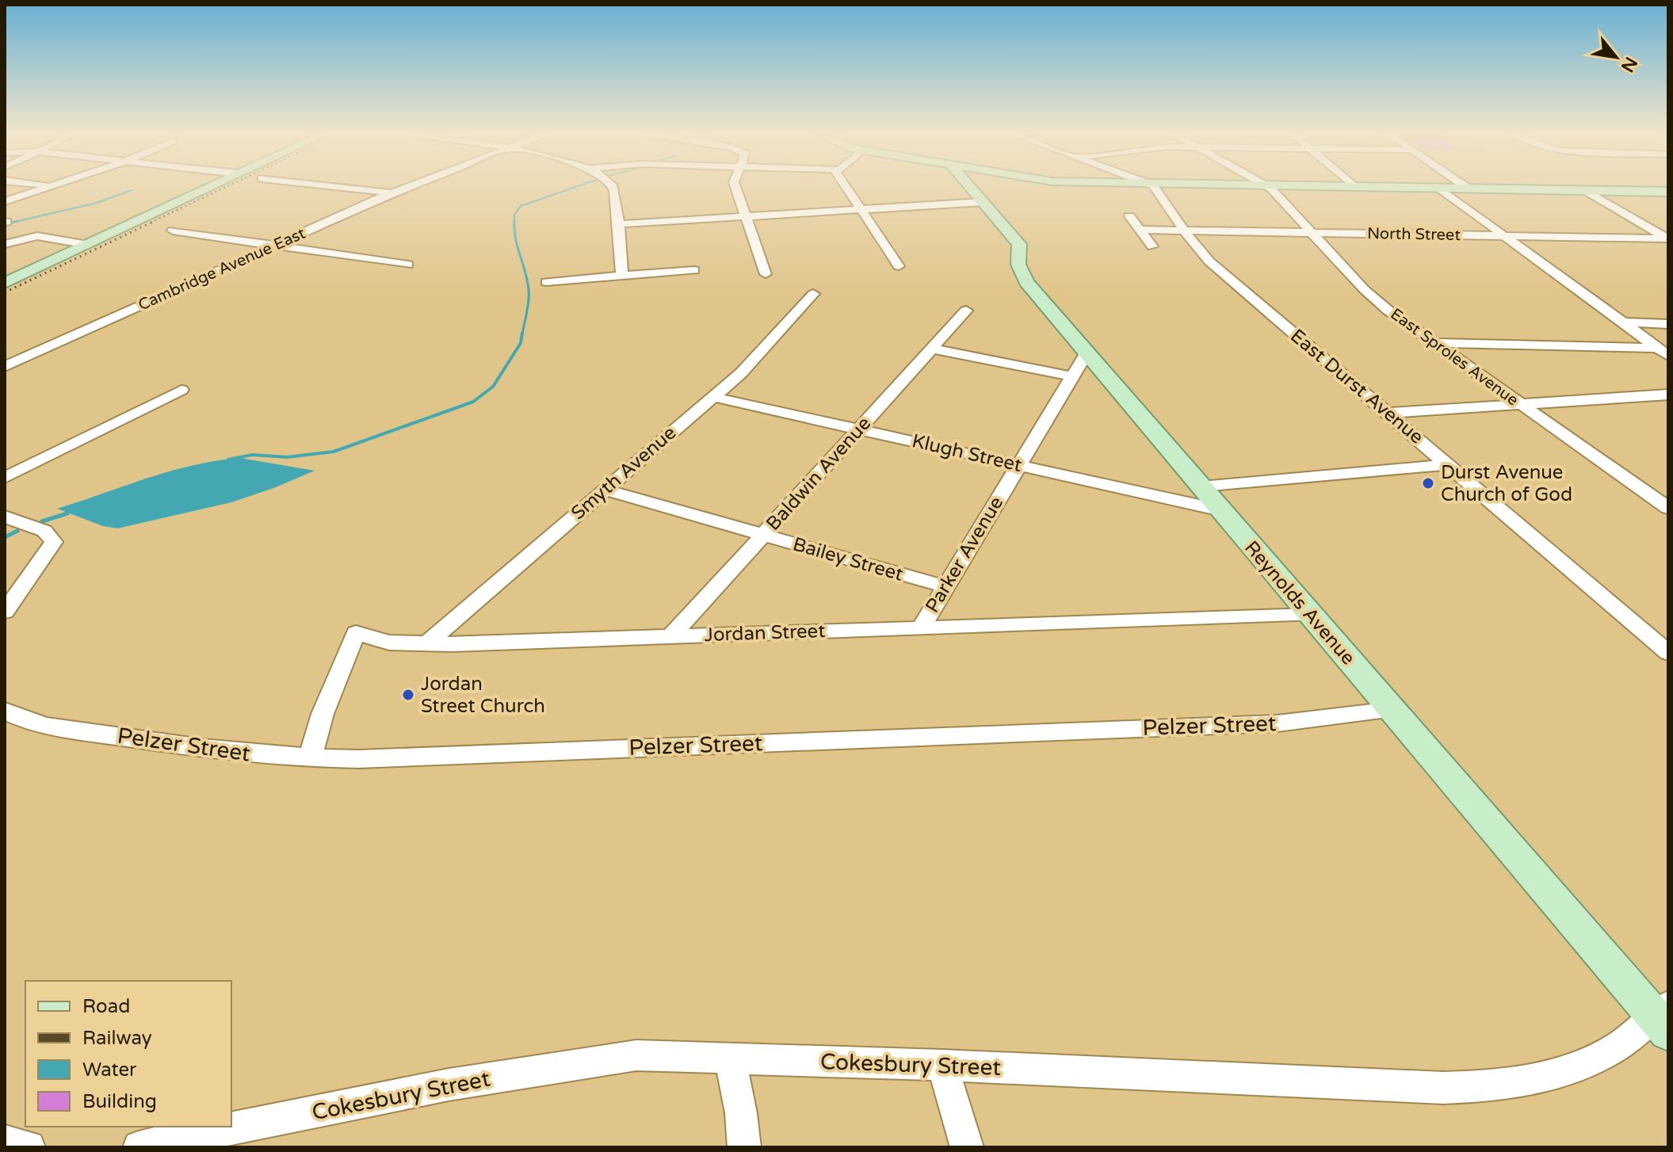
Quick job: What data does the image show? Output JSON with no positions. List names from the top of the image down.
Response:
{
  "streets": {
    "main road": ["Reynolds Avenue"],
    "street": [
      "North Street",
      "Cambridge Avenue East",
      "East Sproles Avenue",
      "East Durst Avenue",
      "Klugh Street",
      "Smyth Avenue",
      "Baldwin Avenue",
      "Parker Avenue",
      "Bailey Street",
      "Jordan Street",
      "Pelzer Street",
      "Cokesbury Street"
    ]
  },
  "crossings": [
    ["North Street", "East Sproles Avenue"],
    ["North Street", "East Durst Avenue"],
    ["Klugh Street", "Smyth Avenue"],
    ["Klugh Street", "Baldwin Avenue"],
    ["Klugh Street", "Parker Avenue"],
    ["Klugh Street", "Reynolds Avenue"],
    ["Smyth Avenue", "Bailey Street"],
    ["Smyth Avenue", "Jordan Street"],
    ["Baldwin Avenue", "Bailey Street"],
    ["Baldwin Avenue", "Jordan Street"],
    ["Parker Avenue", "Bailey Street"],
    ["Parker Avenue", "Reynolds Avenue"],
    ["Parker Avenue", "Jordan Street"],
    ["Reynolds Avenue", "Jordan Street"],
    ["Reynolds Avenue", "Pelzer Street"],
    ["Reynolds Avenue", "Cokesbury Street"],
    ["Jordan Street", "Pelzer Street"]
  ],
  "places": ["Durst Avenue Church of God", "Jordan Street Church"],
  "legend": [
    "Road",
    "Railway",
    "Water",
    "Building"
  ],
  "north": "bottom right"
}
